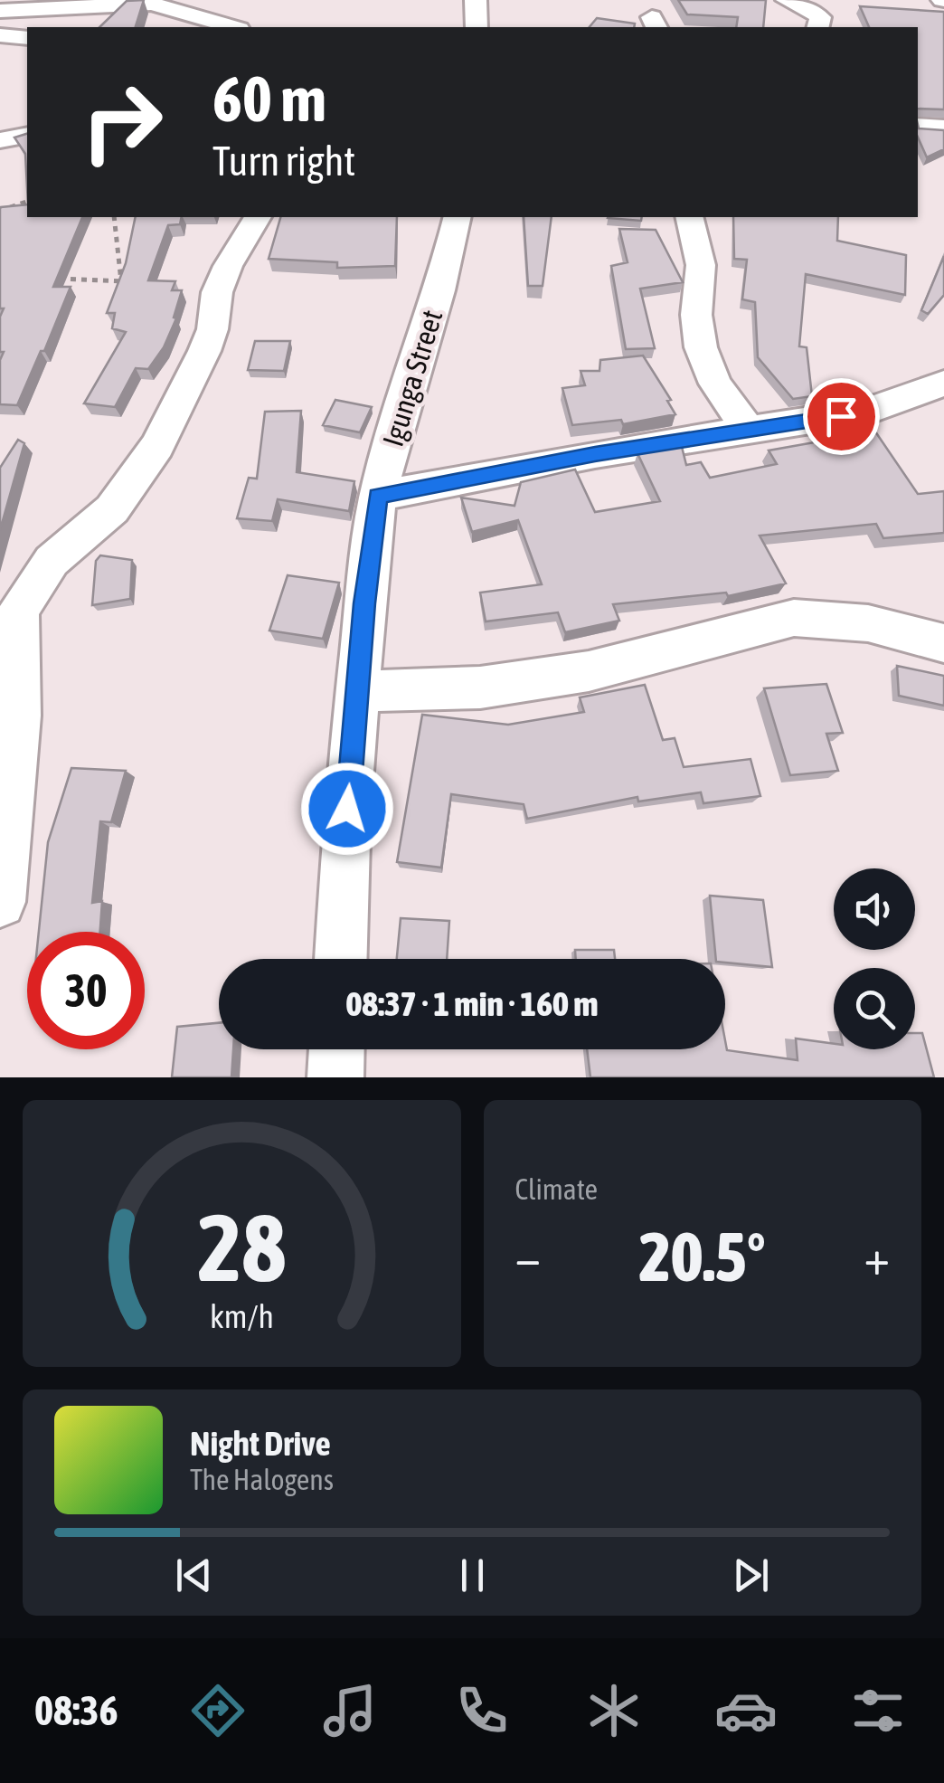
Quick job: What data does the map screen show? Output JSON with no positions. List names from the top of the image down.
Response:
{
  "streets": {
    "street": ["Igunga Street"]
  },
  "page": {
    "turn": ["60 m", "Turn right"],
    "limit": "30",
    "trip": "08:37 · 1 min · 160 m",
    "tile": "Climate",
    "heat": ["−", "20.5°", "+"],
    "song": ["Night Drive", "The Halogens"],
    "tabs": "08:36",
    "gauge": ["28", "km/h"]
  }
}
